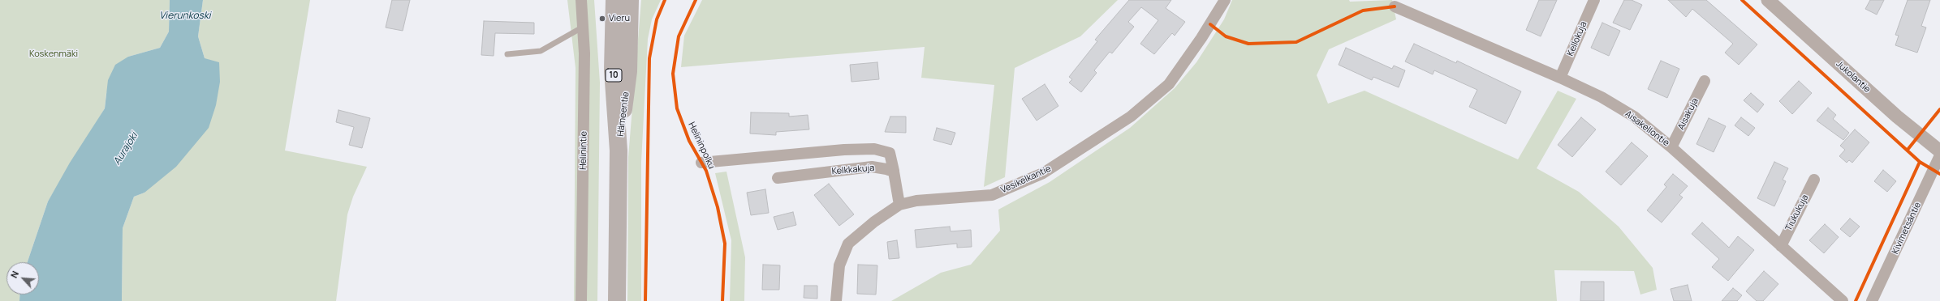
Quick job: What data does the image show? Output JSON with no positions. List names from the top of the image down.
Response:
{
  "streets": {
    "highway": ["10", "Hämeentie"],
    "street": [
      "Kellokuja",
      "Jukolantie",
      "Aisakuja",
      "Aisakellontie",
      "Helinintie",
      "Kelkkakuja",
      "Vesikelkantie",
      "Tiukukuja",
      "Kivimetsäntie"
    ],
    "cycle path": ["Helininpolku"]
  },
  "crossings": [
    ["Kellokuja", "Aisakellontie"],
    ["Aisakuja", "Aisakellontie"],
    ["Aisakellontie", "Tiukukuja"]
  ],
  "water": ["Vierunkoski", "Aurajoki"],
  "parks": ["Koskenmäki"],
  "places": ["Vieru"],
  "north": "top left"
}
